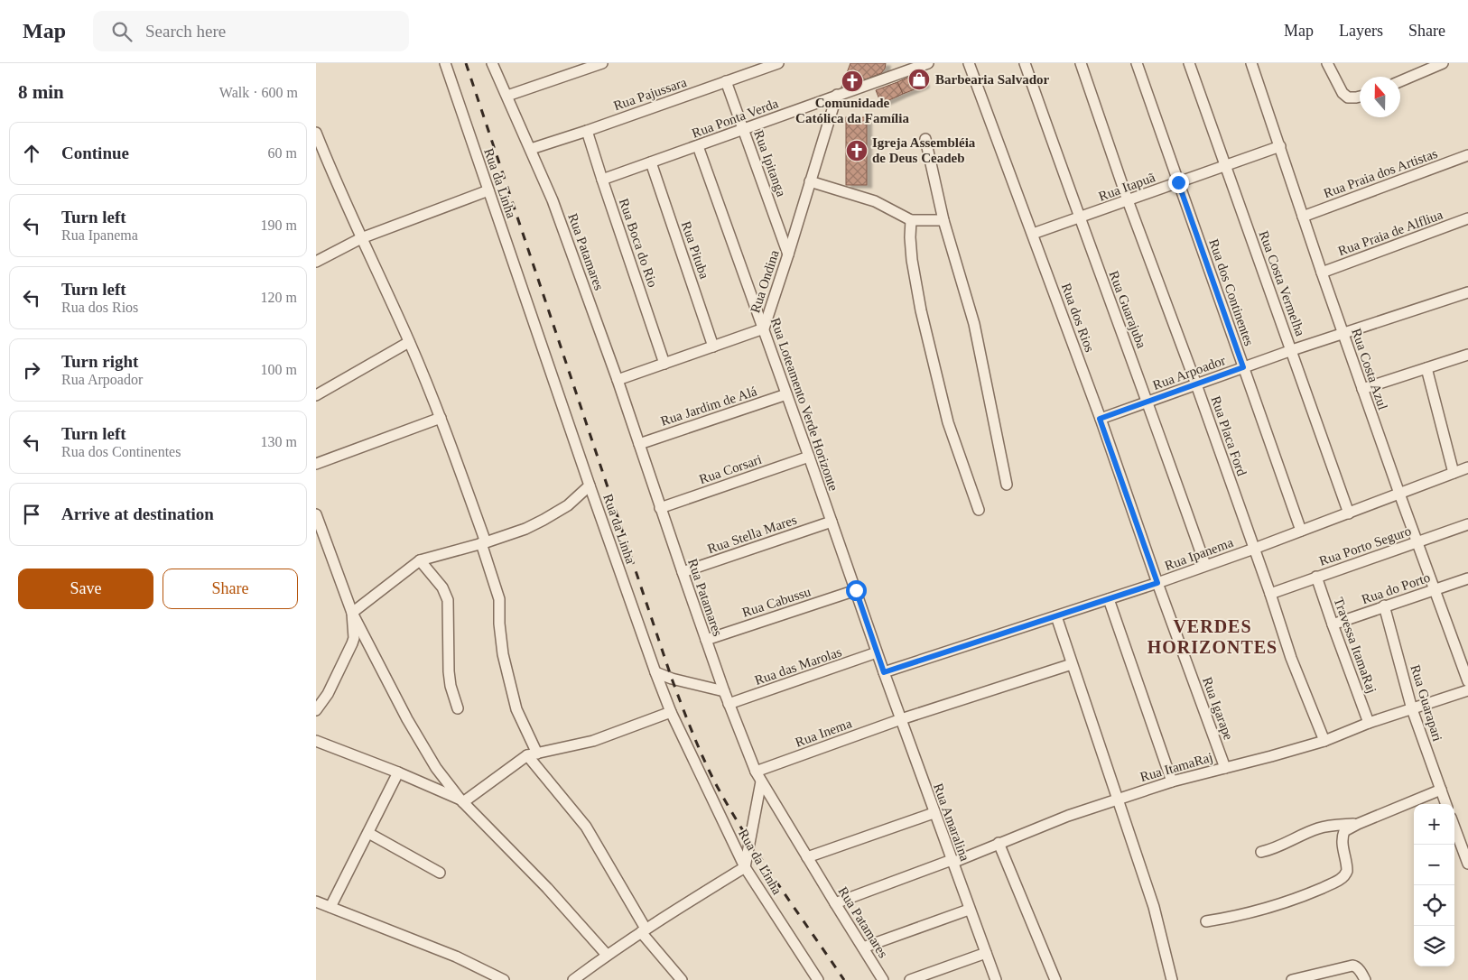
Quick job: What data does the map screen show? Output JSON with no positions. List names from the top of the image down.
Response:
{
  "streets": {
    "street": [
      "Rua Pajussara",
      "Rua Ponta Verda",
      "Rua Ipitanga",
      "Rua Praia dos Artistas",
      "Rua da Linha",
      "Rua Itapuã",
      "Rua Praia de Alfliua",
      "Rua Boca do Rio",
      "Rua Pituba",
      "Rua Patamares",
      "Rua Ondina",
      "Rua Costa Vermelha",
      "Rua dos Continentes",
      "Rua Guarajuba",
      "Rua dos Rios",
      "Rua Costa Azul",
      "Rua Arpoador",
      "Rua Loteamento Verde Horizonte",
      "Rua Jardim de Alá",
      "Rua Placa Ford",
      "Rua Corsari",
      "Rua Stella Mares",
      "Rua Porto Seguro",
      "Rua Ipanema",
      "Rua do Porto",
      "Rua Cabussu",
      "Travessa ItamaRaj",
      "Rua das Marolas",
      "Rua Guarapari",
      "Rua Igarape",
      "Rua Inema",
      "Rua ItamaRaj",
      "Rua Amaralina"
    ]
  },
  "crossings": [
    ["Rua Pajussara", "Rua Ipitanga"],
    ["Rua Pajussara", "Rua Boca do Rio"],
    ["Rua Pajussara", "Rua Patamares"],
    ["Rua Ponta Verda", "Rua Ipitanga"],
    ["Rua Ponta Verda", "Rua Boca do Rio"],
    ["Rua Ponta Verda", "Rua Pituba"],
    ["Rua Ponta Verda", "Rua Ondina"],
    ["Rua Ponta Verda", "Rua Loteamento Verde Horizonte"],
    ["Rua Ipitanga", "Rua Ondina"],
    ["Rua Praia dos Artistas", "Rua Costa Azul"],
    ["Rua Itapuã", "Rua Costa Vermelha"],
    ["Rua Itapuã", "Rua dos Continentes"],
    ["Rua Itapuã", "Rua Guarajuba"],
    ["Rua Itapuã", "Rua dos Rios"],
    ["Rua Itapuã", "Rua Costa Azul"],
    ["Rua Itapuã", "Rua Placa Ford"],
    ["Rua Praia de Alfliua", "Rua Costa Azul"],
    ["Rua Boca do Rio", "Rua Ondina"],
    ["Rua Pituba", "Rua Ondina"],
    ["Rua Patamares", "Rua Ondina"],
    ["Rua Patamares", "Rua Jardim de Alá"],
    ["Rua Patamares", "Rua Corsari"],
    ["Rua Patamares", "Rua Stella Mares"],
    ["Rua Patamares", "Rua Cabussu"],
    ["Rua Patamares", "Rua das Marolas"],
    ["Rua Patamares", "Rua Inema"],
    ["Rua Patamares", "Rua ItamaRaj"],
    ["Rua Ondina", "Rua Loteamento Verde Horizonte"],
    ["Rua Costa Vermelha", "Rua Arpoador"],
    ["Rua Costa Vermelha", "Rua Ipanema"],
    ["Rua dos Continentes", "Rua Arpoador"],
    ["Rua dos Continentes", "Rua Ipanema"],
    ["Rua Guarajuba", "Rua Arpoador"],
    ["Rua Guarajuba", "Rua Ipanema"],
    ["Rua dos Rios", "Rua Arpoador"],
    ["Rua dos Rios", "Rua Ipanema"],
    ["Rua dos Rios", "Rua Igarape"],
    ["Rua Costa Azul", "Rua Arpoador"],
    ["Rua Costa Azul", "Rua Porto Seguro"],
    ["Rua Costa Azul", "Rua Ipanema"],
    ["Rua Costa Azul", "Rua do Porto"],
    ["Rua Arpoador", "Rua Placa Ford"],
    ["Rua Loteamento Verde Horizonte", "Rua Jardim de Alá"],
    ["Rua Loteamento Verde Horizonte", "Rua Corsari"],
    ["Rua Loteamento Verde Horizonte", "Rua Stella Mares"],
    ["Rua Loteamento Verde Horizonte", "Rua Ipanema"],
    ["Rua Loteamento Verde Horizonte", "Rua Cabussu"],
    ["Rua Loteamento Verde Horizonte", "Rua das Marolas"],
    ["Rua Loteamento Verde Horizonte", "Rua Amaralina"],
    ["Rua Placa Ford", "Rua Porto Seguro"],
    ["Rua Placa Ford", "Rua Ipanema"],
    ["Rua Placa Ford", "Rua ItamaRaj"],
    ["Rua Porto Seguro", "Travessa ItamaRaj"],
    ["Rua Ipanema", "Rua Igarape"],
    ["Rua Ipanema", "Rua Amaralina"],
    ["Rua do Porto", "Travessa ItamaRaj"],
    ["Rua do Porto", "Rua Guarapari"],
    ["Travessa ItamaRaj", "Rua ItamaRaj"],
    ["Rua Guarapari", "Rua ItamaRaj"],
    ["Rua Igarape", "Rua ItamaRaj"],
    ["Rua Inema", "Rua Amaralina"],
    ["Rua ItamaRaj", "Rua Amaralina"]
  ],
  "districts": ["VERDES HORIZONTES"],
  "places": {
    "shop": ["Barbearia Salvador"],
    "church": ["Comunidade Católica da Família", "Igreja Assembléia de Deus Ceadeb"]
  },
  "north": "top",
  "page": {
    "header": "Map",
    "search": "Search here",
    "nav": ["Map", "Layers", "Share"],
    "heading": ["8 min", "Walk · 600 m"],
    "list": [
      ["Continue", "60 m"],
      ["Turn left", "Rua Ipanema", "190 m"],
      ["Turn left", "Rua dos Rios", "120 m"],
      ["Turn right", "Rua Arpoador", "100 m"],
      ["Turn left", "Rua dos Continentes", "130 m"],
      "Arrive at destination"
    ],
    "buttons": ["Save", "Share"],
    "map_buttons": ["+", "−"]
  }
}
